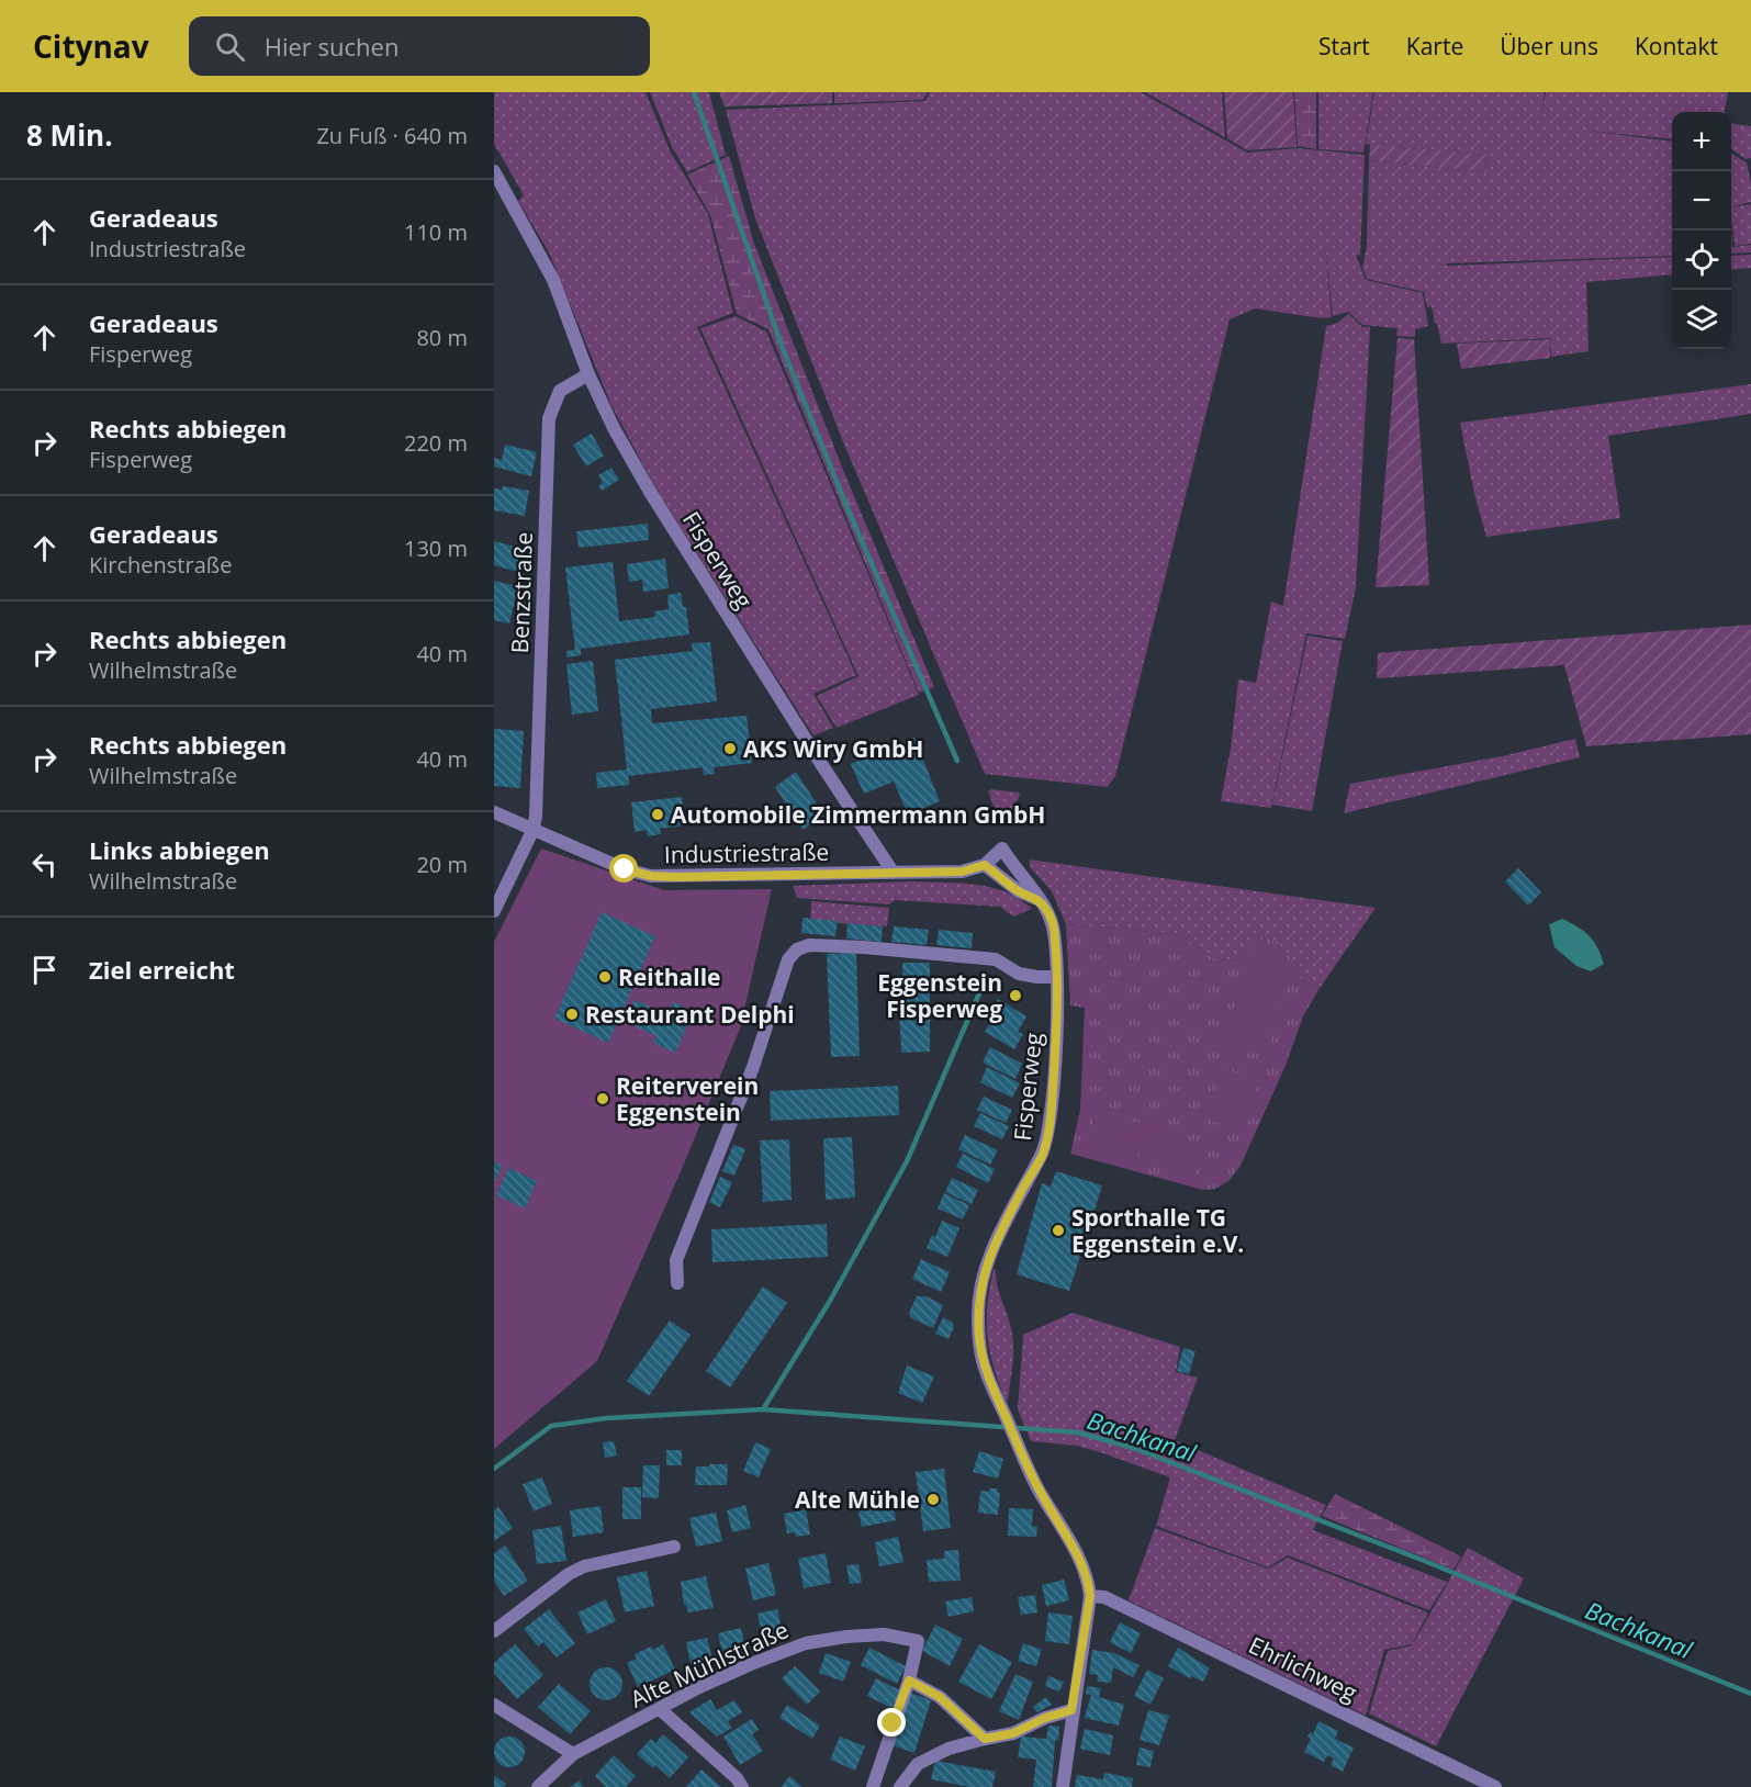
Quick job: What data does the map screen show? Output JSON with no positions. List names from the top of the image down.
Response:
{
  "streets": {
    "street": [
      "Fisperweg",
      "Benzstraße",
      "Industriestraße",
      "Alte Mühlstraße",
      "Ehrlichweg"
    ]
  },
  "crossings": [
    ["Fisperweg", "Benzstraße"],
    ["Fisperweg", "Industriestraße"],
    ["Fisperweg", "Ehrlichweg"],
    ["Benzstraße", "Industriestraße"]
  ],
  "water": ["Bachkanal"],
  "places": [
    "AKS Wiry GmbH",
    "Automobile Zimmermann GmbH",
    "Reithalle",
    "Eggenstein Fisperweg",
    "Restaurant Delphi",
    "Reiterverein Eggenstein",
    "Sporthalle TG Eggenstein e.V.",
    "Alte Mühle"
  ],
  "page": {
    "header": "Citynav",
    "search": "Hier suchen",
    "nav": [
      "Start",
      "Karte",
      "Über uns",
      "Kontakt"
    ],
    "heading": ["8 Min.", "Zu Fuß · 640 m"],
    "map_buttons": ["+", "−"],
    "list": [
      ["Geradeaus", "Industriestraße", "110 m"],
      ["Geradeaus", "Fisperweg", "80 m"],
      ["Rechts abbiegen", "Fisperweg", "220 m"],
      ["Geradeaus", "Kirchenstraße", "130 m"],
      ["Rechts abbiegen", "Wilhelmstraße", "40 m"],
      ["Rechts abbiegen", "Wilhelmstraße", "40 m"],
      ["Links abbiegen", "Wilhelmstraße", "20 m"],
      "Ziel erreicht"
    ]
  }
}
